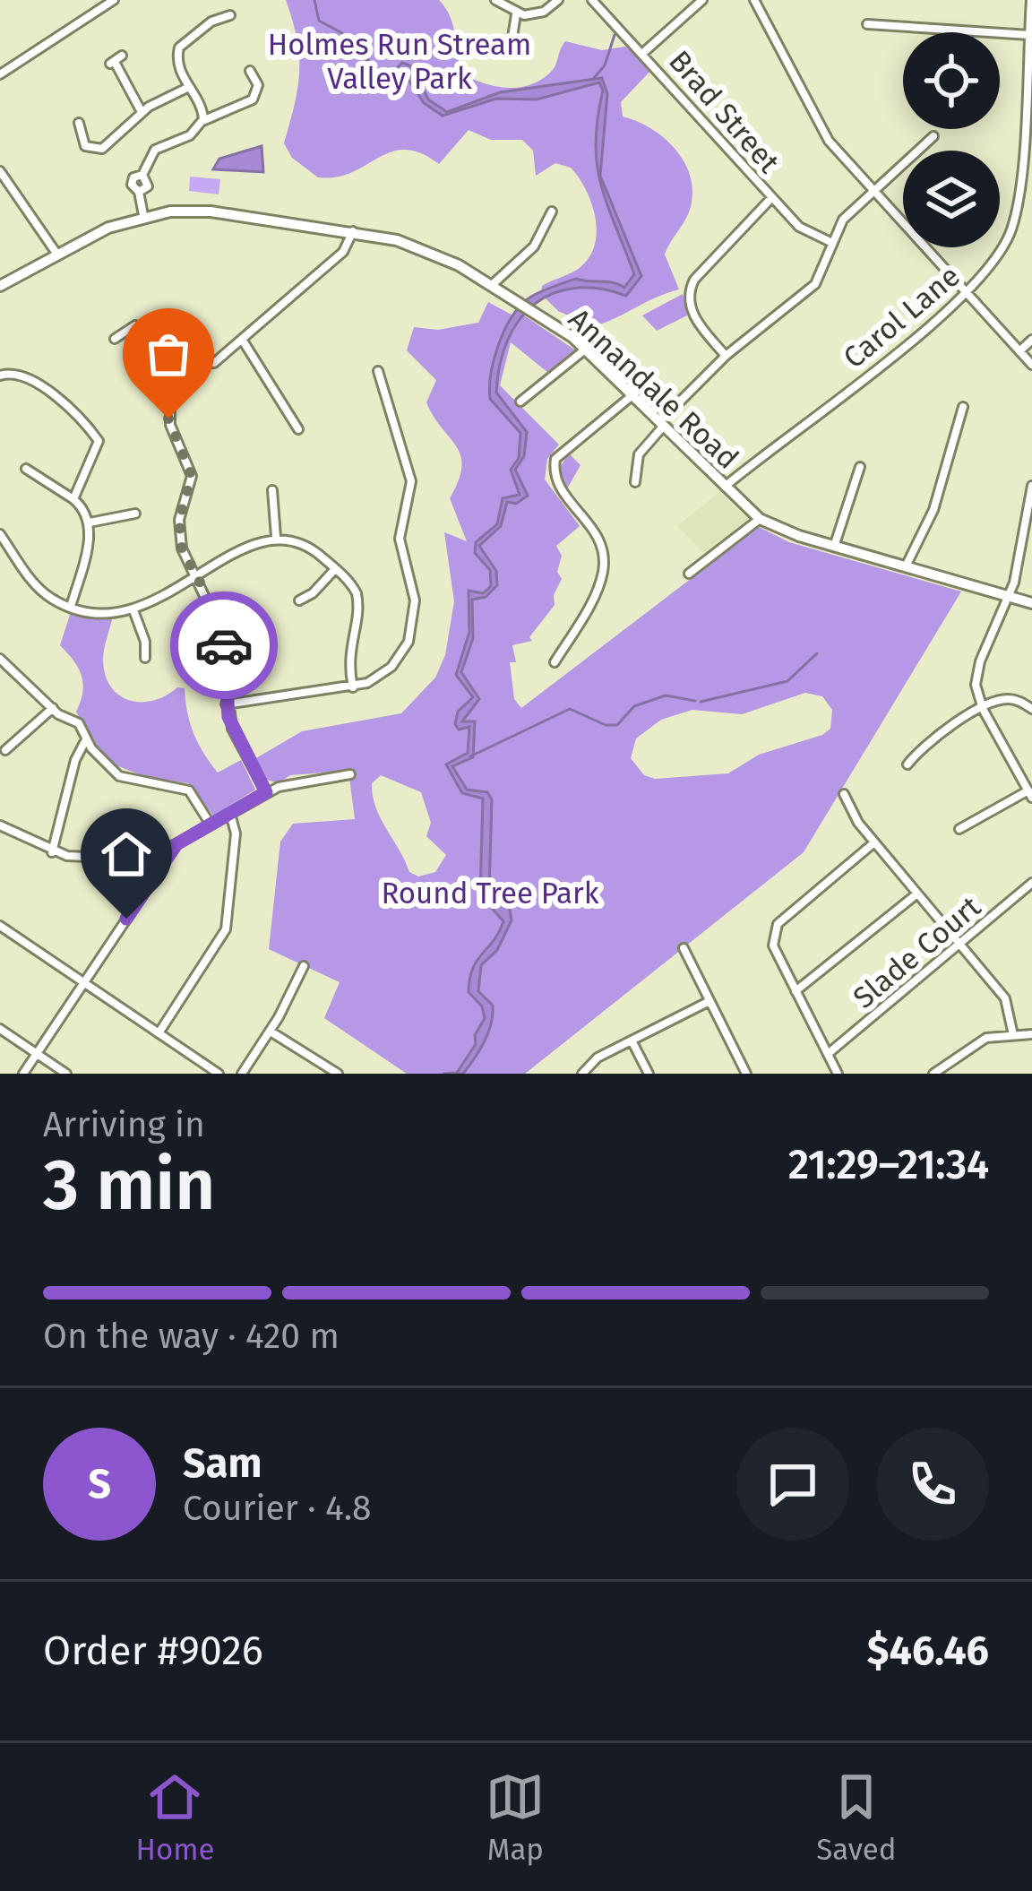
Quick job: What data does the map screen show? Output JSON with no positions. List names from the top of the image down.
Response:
{
  "streets": {
    "main road": ["Annandale Road"],
    "street": ["Brad Street", "Carol Lane", "Slade Court"]
  },
  "crossings": [
    ["Carol Lane", "Annandale Road"]
  ],
  "parks": ["Holmes Run Stream Valley Park", "Round Tree Park"],
  "page": {
    "heading": ["3 min", "Arriving in", "21:29–21:34"],
    "panel": [
      "Sam",
      "Courier · 4.8",
      "Order #9026",
      "$46.46"
    ],
    "bar": "On the way · 420 m",
    "round": "S",
    "tabs": ["Home", "Map", "Saved"]
  }
}
